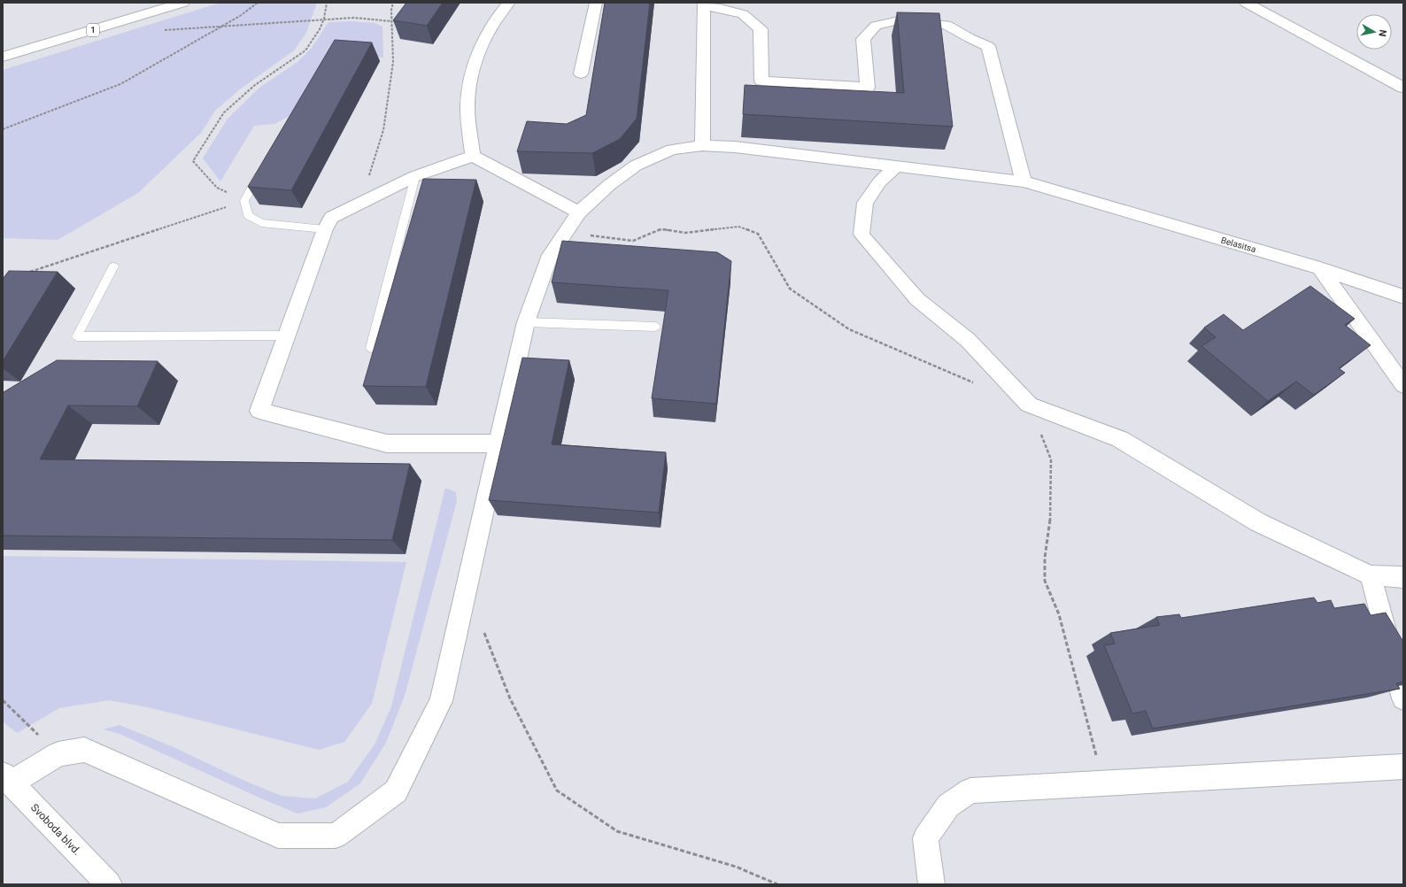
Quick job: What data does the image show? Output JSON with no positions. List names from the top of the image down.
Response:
{
  "streets": {
    "street": ["1", "Belasitsa", "Svoboda blvd."]
  },
  "north": "right"
}
